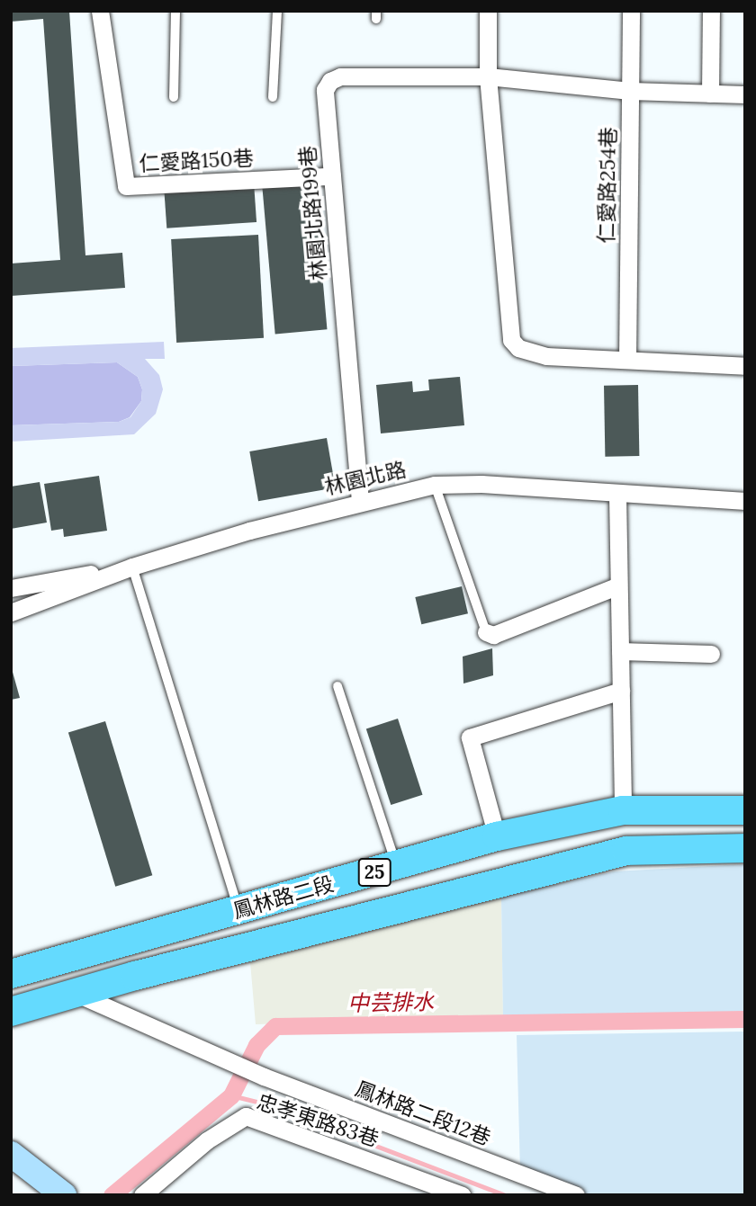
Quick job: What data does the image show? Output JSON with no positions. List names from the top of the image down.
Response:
{
  "streets": {
    "main road": ["25", "鳳林路二段"],
    "street": [
      "仁愛路150巷",
      "仁愛路254巷",
      "林園北路199巷",
      "林園北路",
      "鳳林路二段12巷",
      "忠孝東路83巷"
    ]
  },
  "crossings": [
    ["仁愛路150巷", "林園北路199巷"],
    ["林園北路199巷", "林園北路"],
    ["鳳林路二段", "鳳林路二段12巷"]
  ],
  "water": ["中芸排水"]
}
